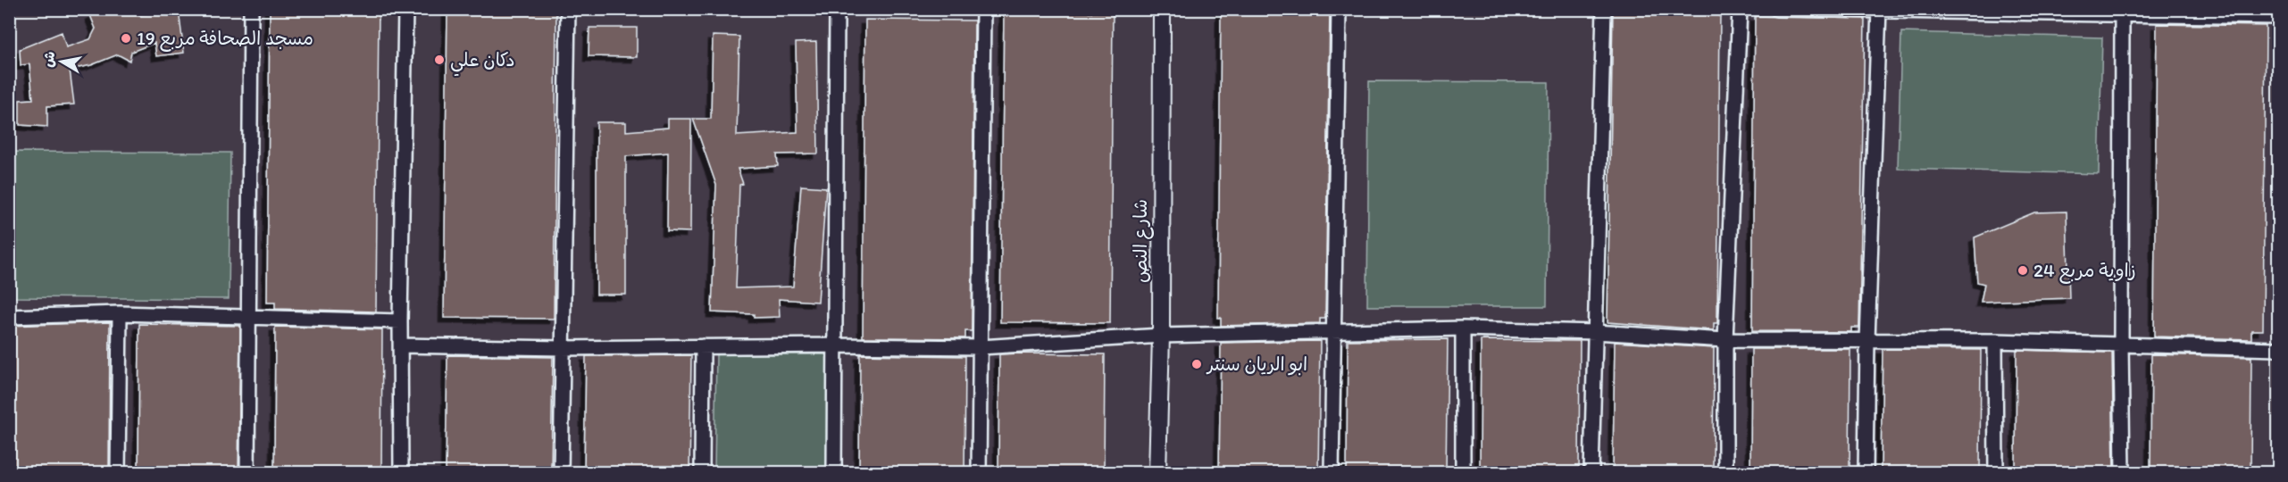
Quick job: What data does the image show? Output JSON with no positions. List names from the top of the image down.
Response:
{
  "streets": {
    "street": ["شارع النص"]
  },
  "places": [
    "مسجد الصحافة مربع 19",
    "دكان علي",
    "زاوية مربع 24",
    "ابو الريان سنتر"
  ],
  "north": "left"
}
